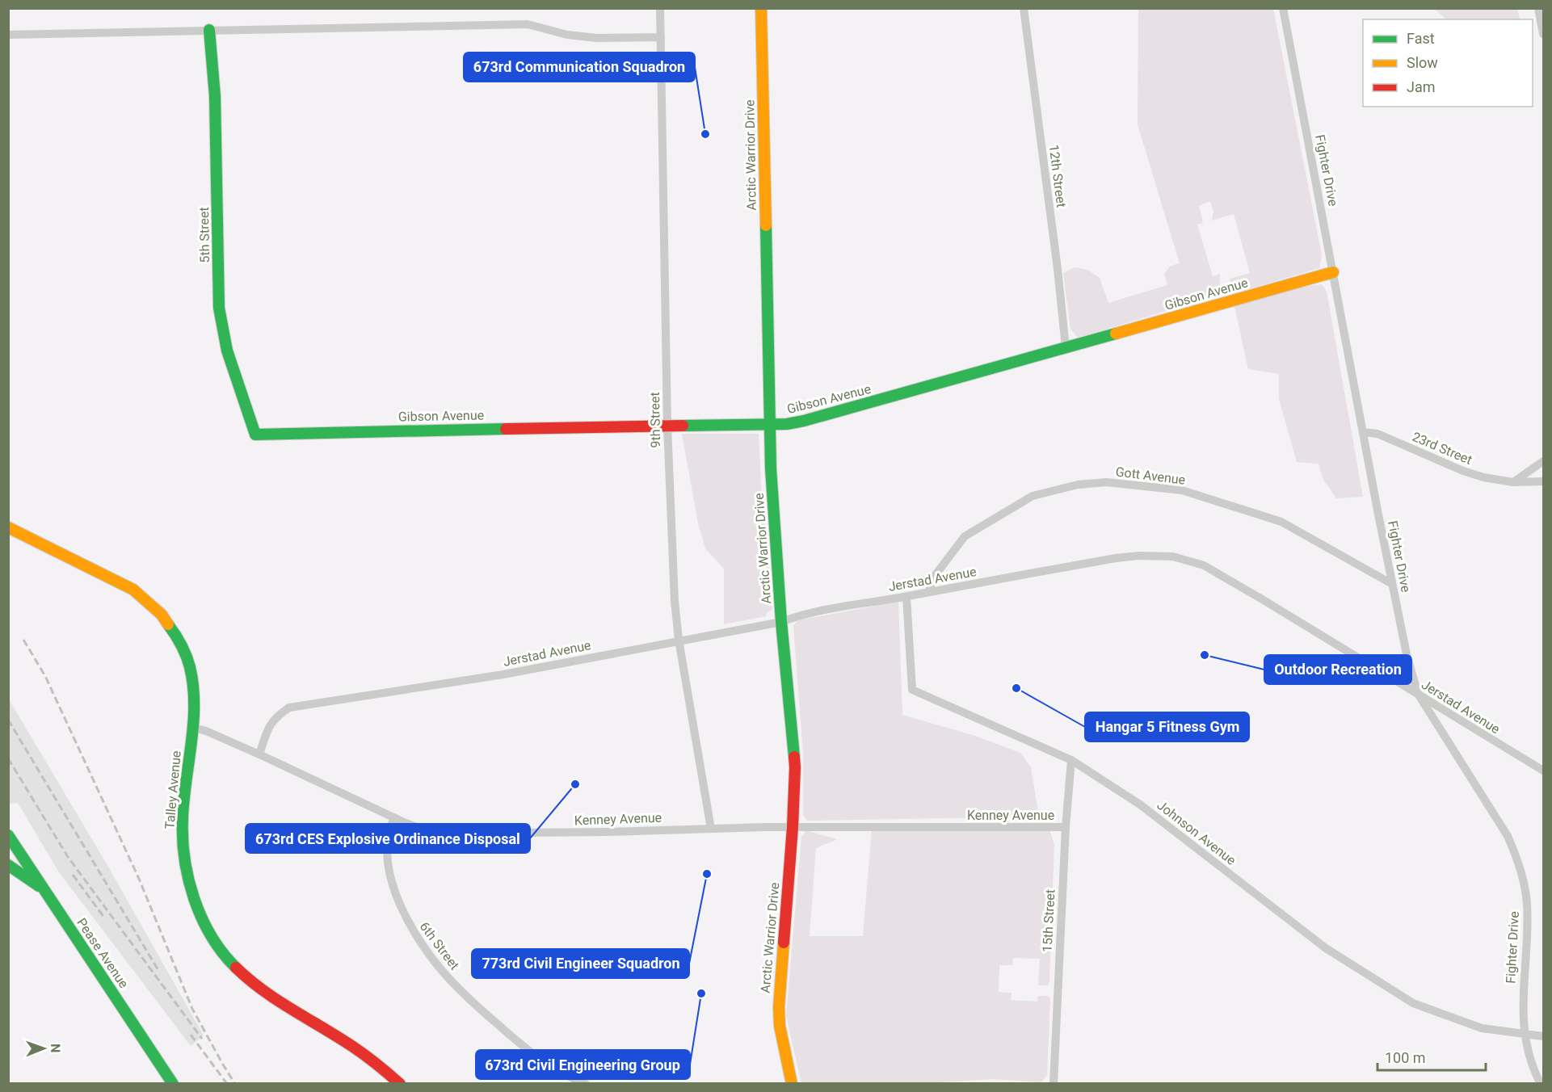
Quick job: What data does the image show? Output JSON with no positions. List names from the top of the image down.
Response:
{
  "streets": {
    "street": [
      "Arctic Warrior Drive",
      "Fighter Drive",
      "12th Street",
      "5th Street",
      "Gibson Avenue",
      "9th Street",
      "23rd Street",
      "Gott Avenue",
      "Jerstad Avenue",
      "Talley Avenue",
      "Kenney Avenue",
      "Johnson Avenue",
      "15th Street",
      "6th Street",
      "Pease Avenue"
    ]
  },
  "crossings": [
    ["Arctic Warrior Drive", "Gibson Avenue"],
    ["Arctic Warrior Drive", "Jerstad Avenue"],
    ["Arctic Warrior Drive", "Kenney Avenue"],
    ["Fighter Drive", "Gibson Avenue"],
    ["Fighter Drive", "23rd Street"],
    ["Fighter Drive", "Gott Avenue"],
    ["Fighter Drive", "Jerstad Avenue"],
    ["Fighter Drive", "Johnson Avenue"],
    ["12th Street", "Gibson Avenue"],
    ["5th Street", "Gibson Avenue"],
    ["Gibson Avenue", "9th Street"],
    ["9th Street", "Jerstad Avenue"],
    ["9th Street", "Kenney Avenue"],
    ["Gott Avenue", "Jerstad Avenue"],
    ["Jerstad Avenue", "Kenney Avenue"],
    ["Jerstad Avenue", "Johnson Avenue"],
    ["Talley Avenue", "Kenney Avenue"],
    ["Kenney Avenue", "15th Street"],
    ["Kenney Avenue", "6th Street"],
    ["Johnson Avenue", "15th Street"]
  ],
  "places": [
    "673rd Communication Squadron",
    "Outdoor Recreation",
    "Hangar 5 Fitness Gym",
    "673rd CES Explosive Ordinance Disposal",
    "773rd Civil Engineer Squadron",
    "673rd Civil Engineering Group"
  ],
  "legend": ["Fast", "Slow", "Jam"],
  "scale_bar": "100 m",
  "north": "right"
}
